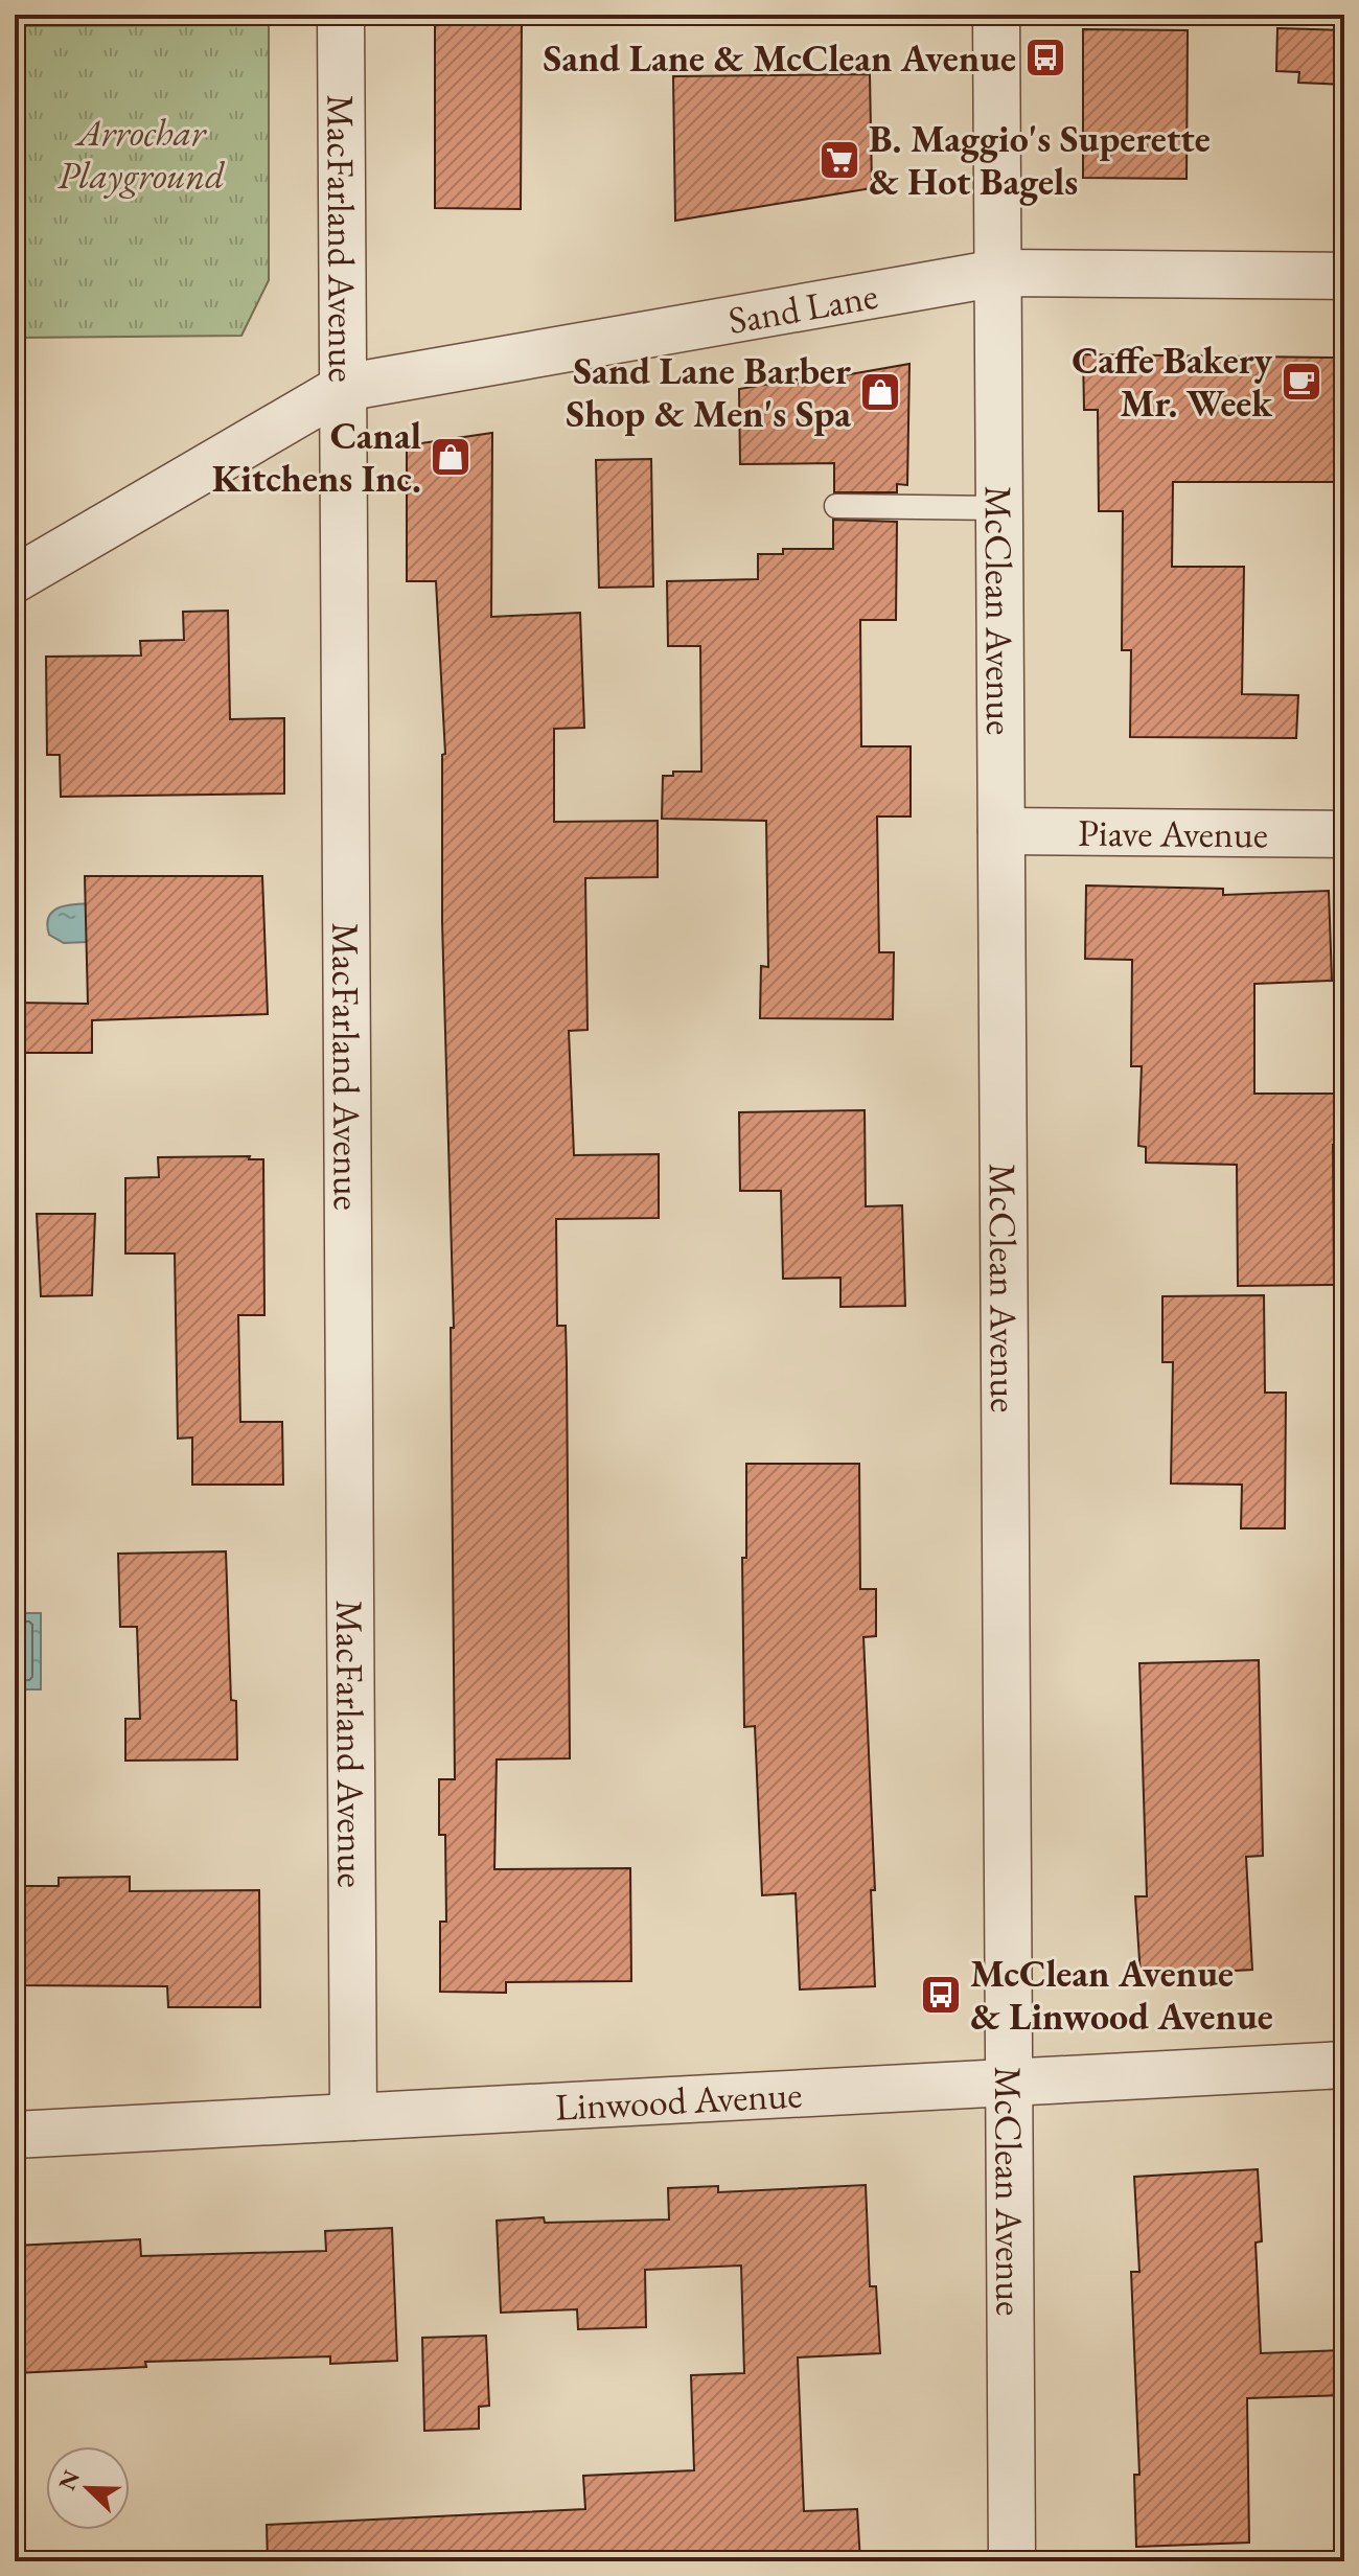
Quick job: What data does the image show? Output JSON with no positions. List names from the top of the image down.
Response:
{
  "streets": {
    "street": [
      "MacFarland Avenue",
      "Sand Lane",
      "McClean Avenue",
      "Piave Avenue",
      "Linwood Avenue"
    ]
  },
  "crossings": [
    ["MacFarland Avenue", "Sand Lane"],
    ["MacFarland Avenue", "Linwood Avenue"],
    ["Sand Lane", "McClean Avenue"],
    ["McClean Avenue", "Piave Avenue"],
    ["McClean Avenue", "Linwood Avenue"]
  ],
  "parks": ["Arrochar Playground"],
  "places": {
    "bus stop": ["Sand Lane & McClean Avenue", "McClean Avenue & Linwood Avenue"],
    "supermarket": ["B. Maggio's Superette & Hot Bagels"],
    "cafe": ["Caffe Bakery Mr. Week"],
    "shop": ["Sand Lane Barber Shop & Men's Spa", "Canal Kitchens Inc."]
  },
  "north": "top left"
}
